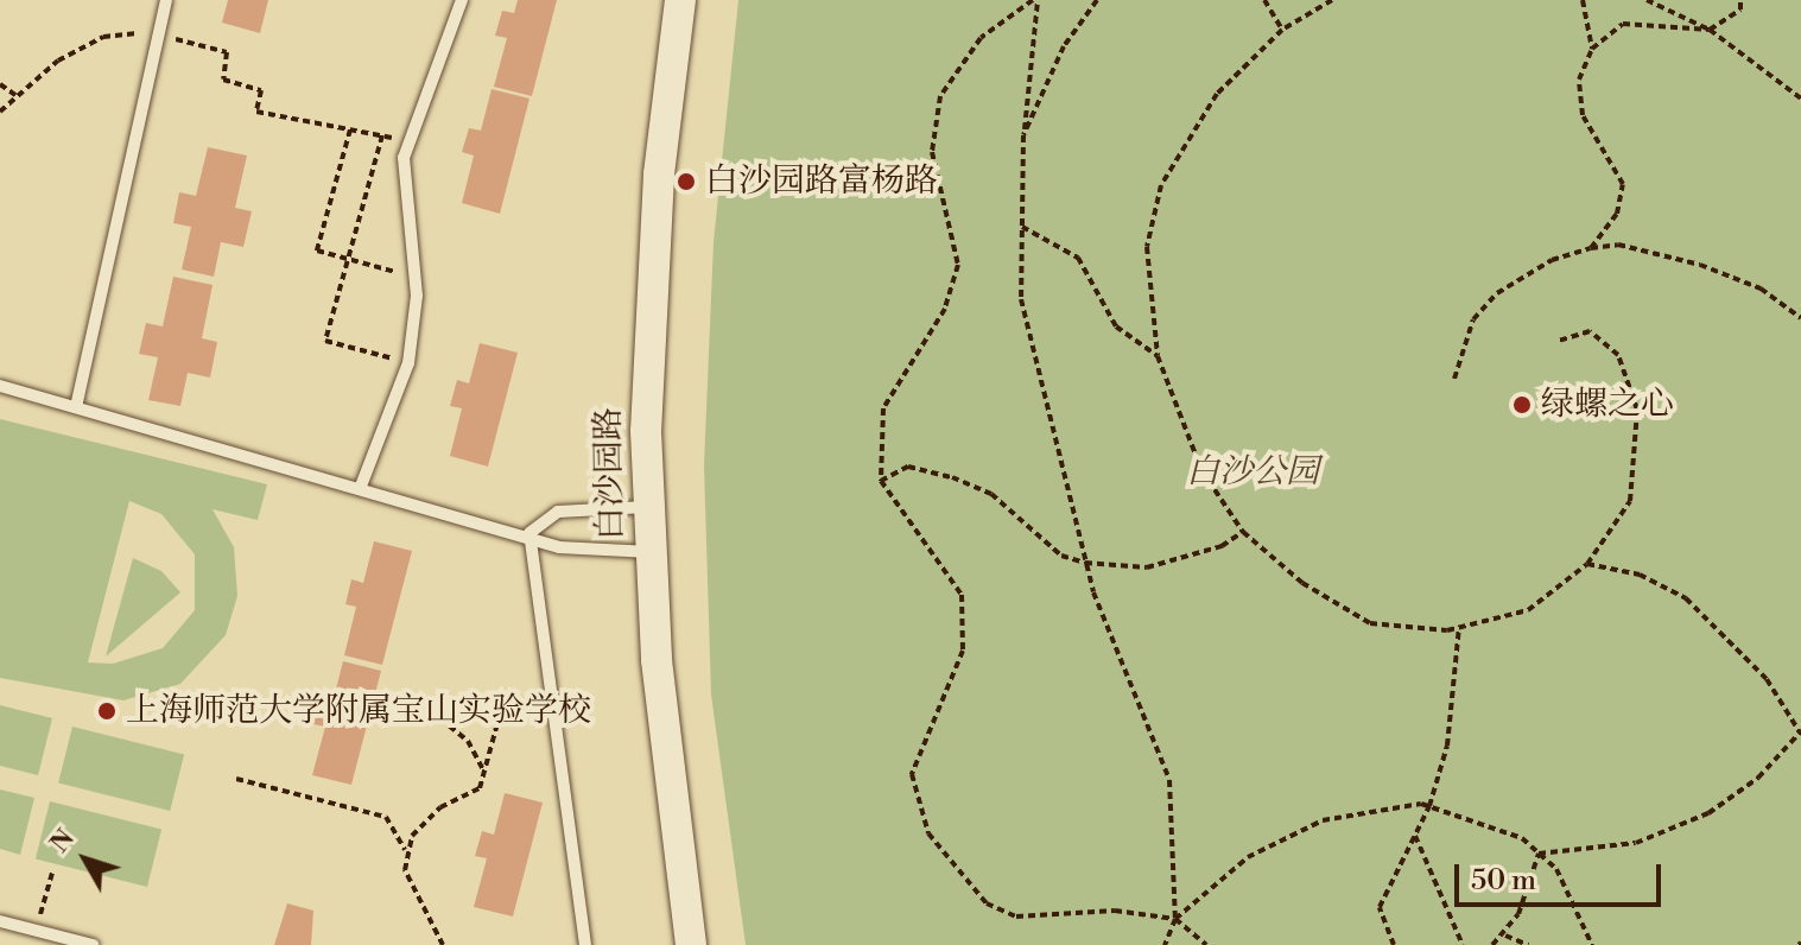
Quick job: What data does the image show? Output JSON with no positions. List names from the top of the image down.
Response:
{
  "streets": {
    "street": ["白沙园路"]
  },
  "parks": ["白沙公园"],
  "places": ["白沙园路富杨路", "绿螺之心", "上海师范大学附属宝山实验学校"],
  "scale_bar": "50 m",
  "north": "top left"
}
